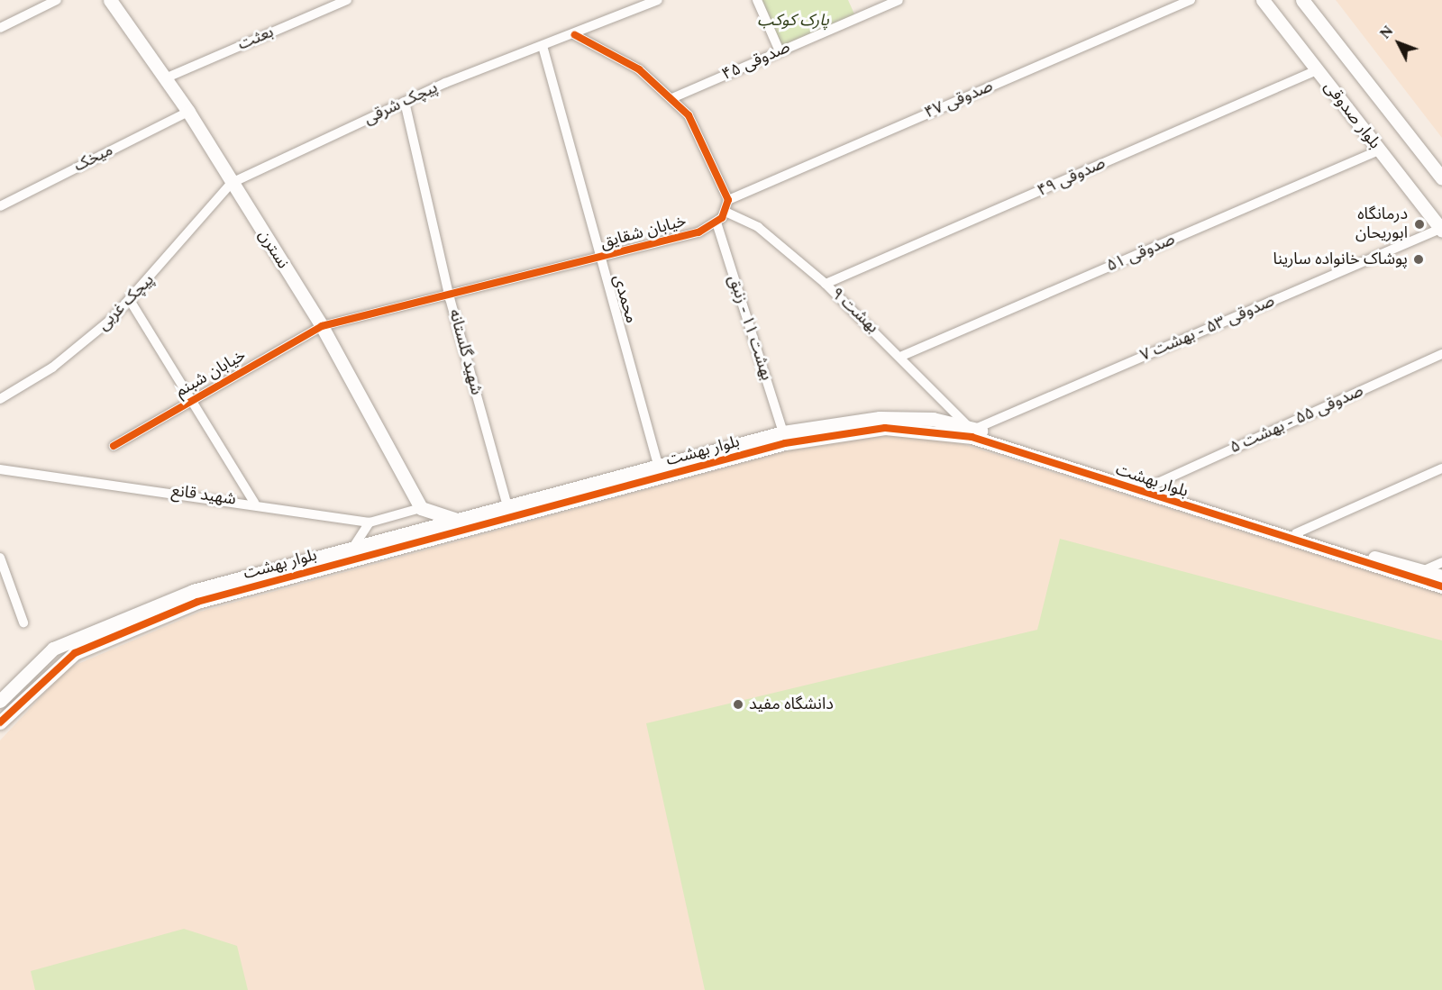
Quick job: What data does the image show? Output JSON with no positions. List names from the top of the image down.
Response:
{
  "streets": {
    "street": [
      "بعثت",
      "صدوقی ۴۵",
      "صدوقی ۴۷",
      "پیچک شرقی",
      "بلوار صدوقی",
      "میخک",
      "صدوقی ۴۹",
      "خیابان شقایق",
      "نسترن",
      "صدوقی ۵۱",
      "محمدی",
      "پیچک غربی",
      "بهشت ۹",
      "بهشت ۱۱ - زنبق",
      "صدوقی ۵۳ - بهشت ۷",
      "شهید گلستانه",
      "خیابان شبنم",
      "صدوقی ۵۵ - بهشت ۵",
      "بلوار بهشت",
      "شهید قانع"
    ]
  },
  "crossings": [
    ["بعثت", "نسترن"],
    ["پیچک شرقی", "نسترن"],
    ["پیچک شرقی", "محمدی"],
    ["پیچک شرقی", "پیچک غربی"],
    ["پیچک شرقی", "شهید گلستانه"],
    ["بلوار صدوقی", "صدوقی ۴۹"],
    ["بلوار صدوقی", "صدوقی ۵۱"],
    ["بلوار صدوقی", "صدوقی ۵۳ - بهشت ۷"],
    ["میخک", "نسترن"],
    ["صدوقی ۴۹", "بهشت ۹"],
    ["خیابان شقایق", "نسترن"],
    ["خیابان شقایق", "محمدی"],
    ["خیابان شقایق", "بهشت ۹"],
    ["خیابان شقایق", "بهشت ۱۱ - زنبق"],
    ["خیابان شقایق", "شهید گلستانه"],
    ["خیابان شقایق", "خیابان شبنم"],
    ["نسترن", "پیچک غربی"],
    ["نسترن", "خیابان شبنم"],
    ["صدوقی ۵۱", "بهشت ۹"],
    ["محمدی", "بلوار بهشت"],
    ["بهشت ۹", "صدوقی ۵۳ - بهشت ۷"],
    ["بهشت ۹", "بلوار بهشت"],
    ["بهشت ۱۱ - زنبق", "بلوار بهشت"],
    ["صدوقی ۵۳ - بهشت ۷", "بلوار بهشت"],
    ["شهید گلستانه", "بلوار بهشت"],
    ["صدوقی ۵۵ - بهشت ۵", "بلوار بهشت"]
  ],
  "parks": ["پارک کوکب"],
  "places": ["درمانگاه ابوریحان", "پوشاک خانواده سارینا", "دانشگاه مفید"],
  "north": "top left"
}
